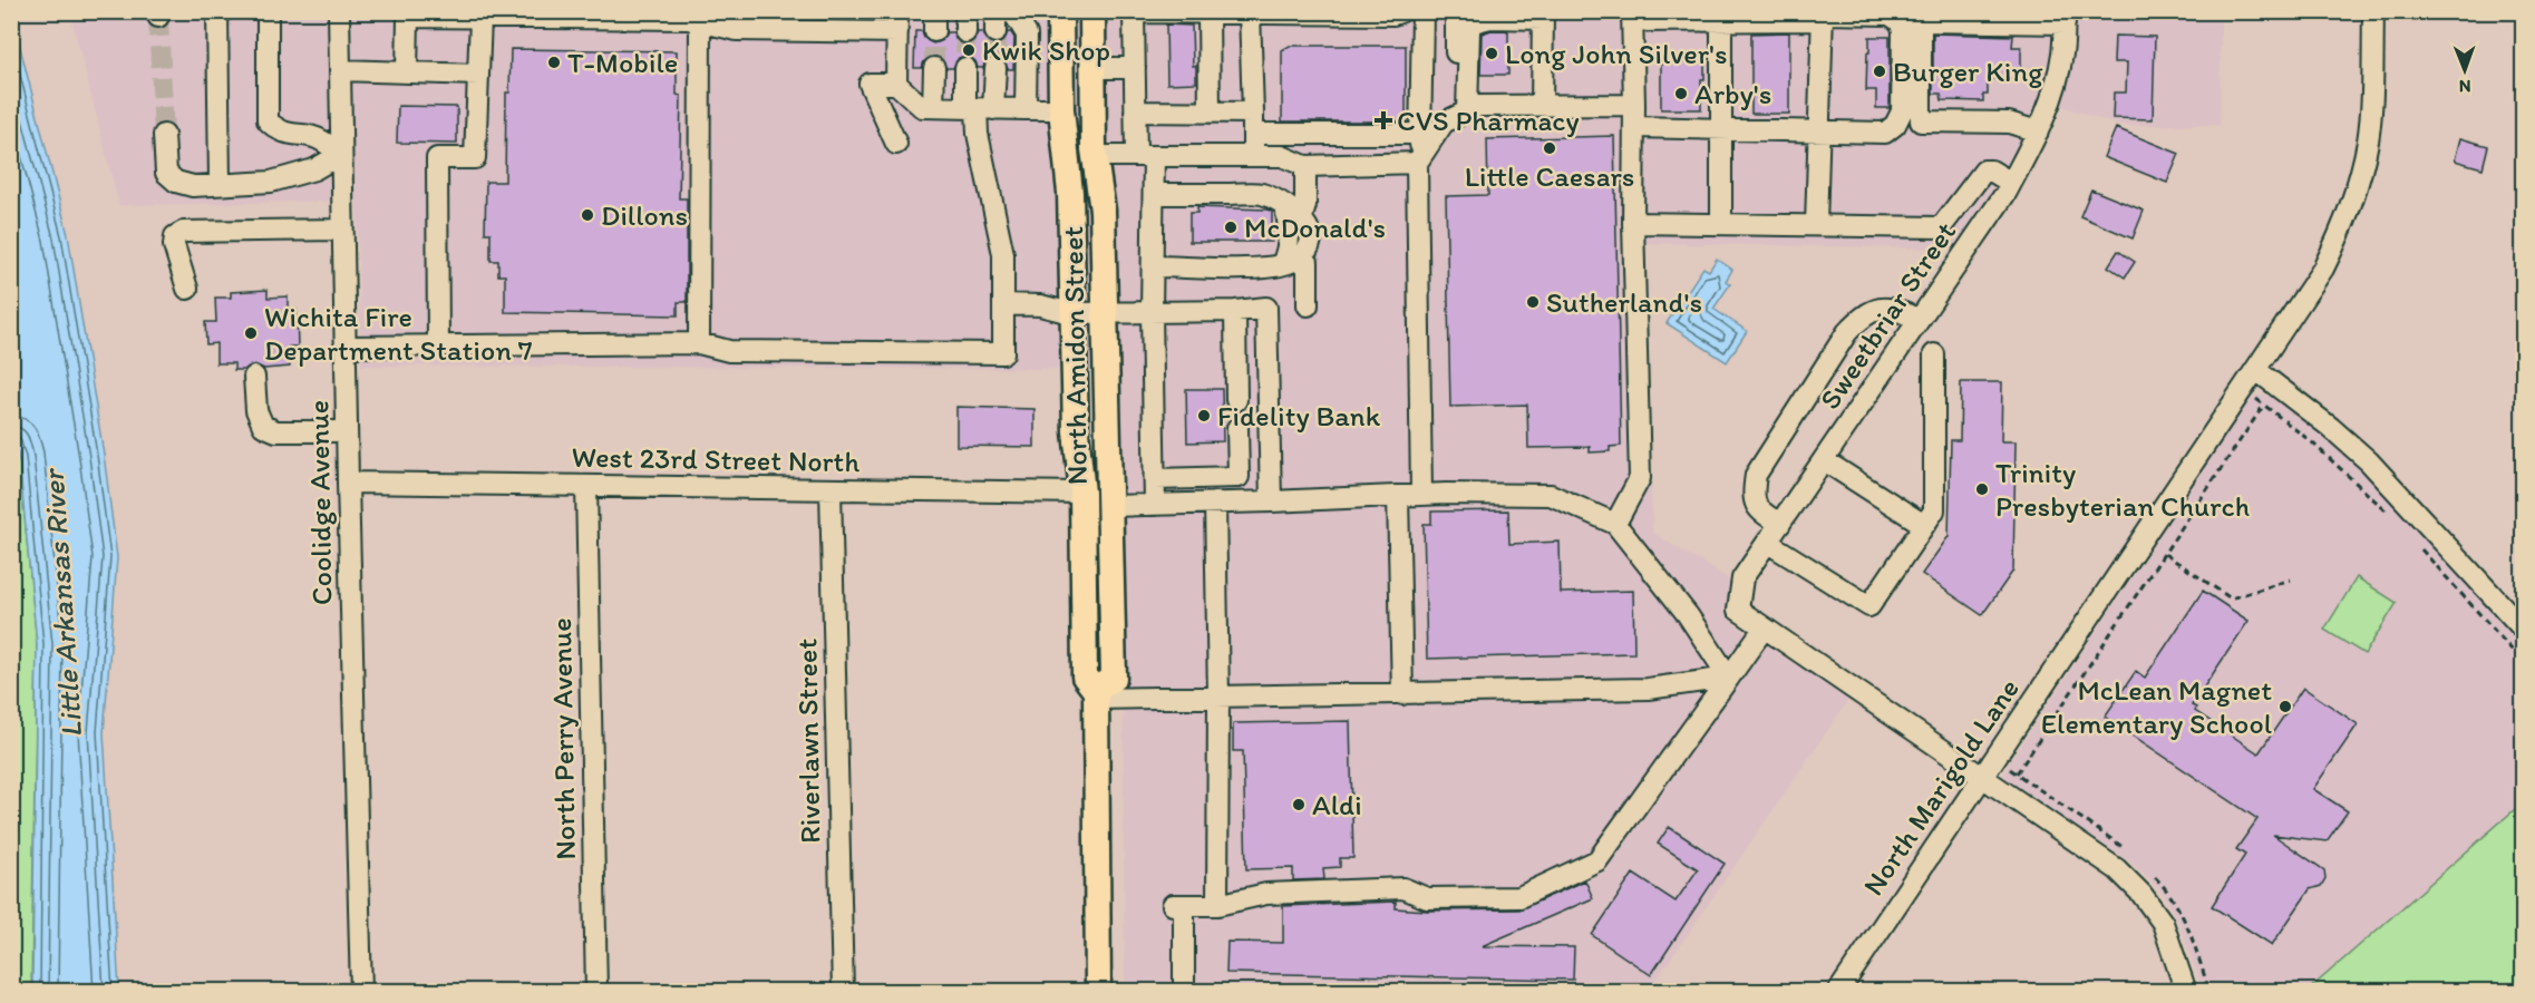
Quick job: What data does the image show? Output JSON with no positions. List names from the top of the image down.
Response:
{
  "streets": {
    "main road": ["North Amidon Street"],
    "street": [
      "Sweetbriar Street",
      "West 23rd Street North",
      "Coolidge Avenue",
      "North Perry Avenue",
      "Riverlawn Street",
      "North Marigold Lane"
    ]
  },
  "crossings": [
    ["North Amidon Street", "West 23rd Street North"],
    ["West 23rd Street North", "Coolidge Avenue"],
    ["West 23rd Street North", "North Perry Avenue"],
    ["West 23rd Street North", "Riverlawn Street"]
  ],
  "water": ["Little Arkansas River"],
  "places": {
    "other": [
      "Kwik Shop",
      "Long John Silver's",
      "T-Mobile",
      "Burger King",
      "Arby's",
      "Little Caesars",
      "Dillons",
      "McDonald's",
      "Sutherland's",
      "Wichita Fire Department Station 7",
      "Fidelity Bank",
      "Trinity Presbyterian Church",
      "McLean Magnet Elementary School",
      "Aldi"
    ],
    "health": ["CVS Pharmacy"]
  },
  "north": "bottom"
}
